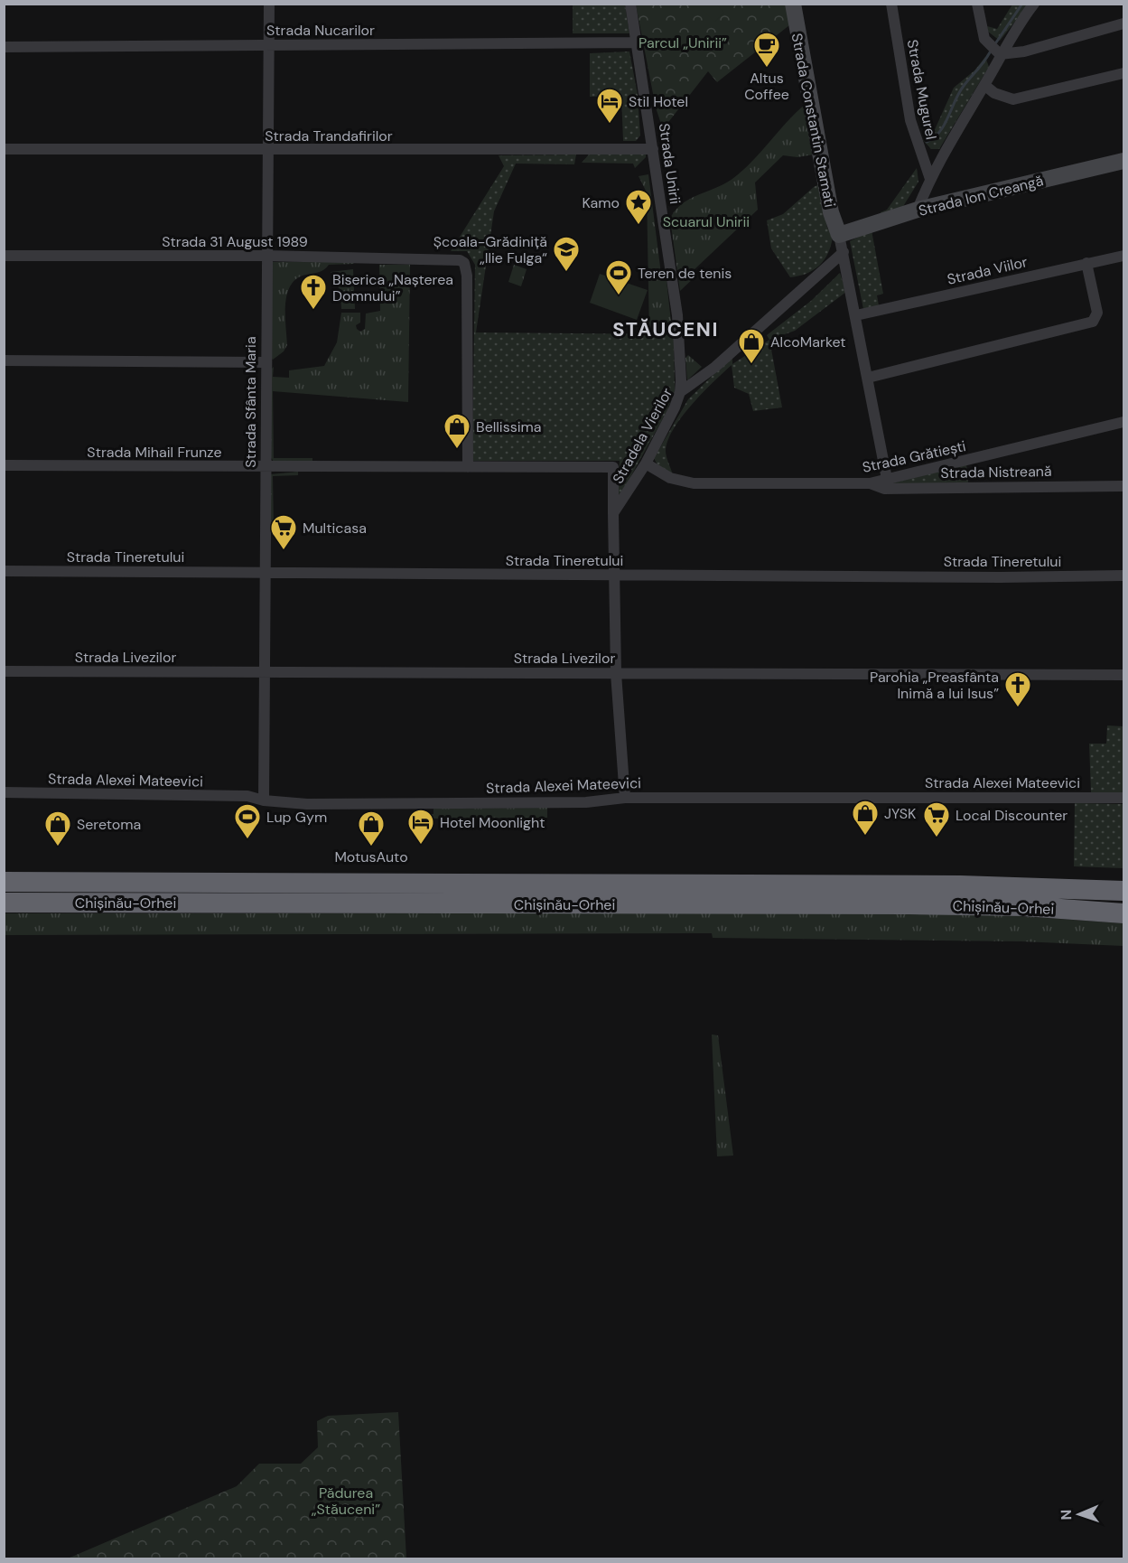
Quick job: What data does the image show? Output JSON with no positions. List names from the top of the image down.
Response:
{
  "streets": {
    "highway": ["Chișinău-Orhei"],
    "street": [
      "Strada Nucarilor",
      "Strada Mugurel",
      "Strada Constantin Stamati",
      "Strada Trandafirilor",
      "Strada Unirii",
      "Strada Ion Creangă",
      "Strada 31 August 1989",
      "Strada Viilor",
      "Strada Sfânta Maria",
      "Stradela Vierilor",
      "Strada Mihail Frunze",
      "Strada Grătiești",
      "Strada Nistreană",
      "Strada Tineretului",
      "Strada Livezilor",
      "Strada Alexei Mateevici"
    ]
  },
  "crossings": [
    ["Strada Nucarilor", "Strada Unirii"],
    ["Strada Nucarilor", "Strada Sfânta Maria"],
    ["Strada Constantin Stamati", "Strada Ion Creangă"],
    ["Strada Trandafirilor", "Strada Unirii"],
    ["Strada Trandafirilor", "Strada Sfânta Maria"],
    ["Strada Unirii", "Stradela Vierilor"],
    ["Strada 31 August 1989", "Strada Sfânta Maria"],
    ["Strada 31 August 1989", "Strada Mihail Frunze"],
    ["Strada Sfânta Maria", "Strada Mihail Frunze"],
    ["Strada Sfânta Maria", "Strada Tineretului"],
    ["Strada Sfânta Maria", "Strada Livezilor"],
    ["Strada Sfânta Maria", "Strada Alexei Mateevici"],
    ["Stradela Vierilor", "Strada Mihail Frunze"],
    ["Stradela Vierilor", "Strada Grătiești"],
    ["Strada Grătiești", "Strada Nistreană"]
  ],
  "districts": ["STĂUCENI"],
  "parks": ["Parcul „Unirii”", "Scuarul Unirii", "Pădurea „Stăuceni”"],
  "places": {
    "cafe": ["Altus Coffee"],
    "hotel": ["Stil Hotel", "Hotel Moonlight"],
    "place": ["Kamo"],
    "school or university": ["Școala-Grădiniță „Ilie Fulga“"],
    "sports": ["Teren de tenis", "Lup Gym"],
    "church": ["Biserica „Nașterea Domnului”", "Parohia „Preasfânta Inimă a lui Isus”"],
    "shop": [
      "AlcoMarket",
      "Bellissima",
      "JYSK",
      "Seretoma",
      "MotusAuto"
    ],
    "supermarket": ["Multicasa", "Local Discounter"]
  },
  "north": "left"
}
